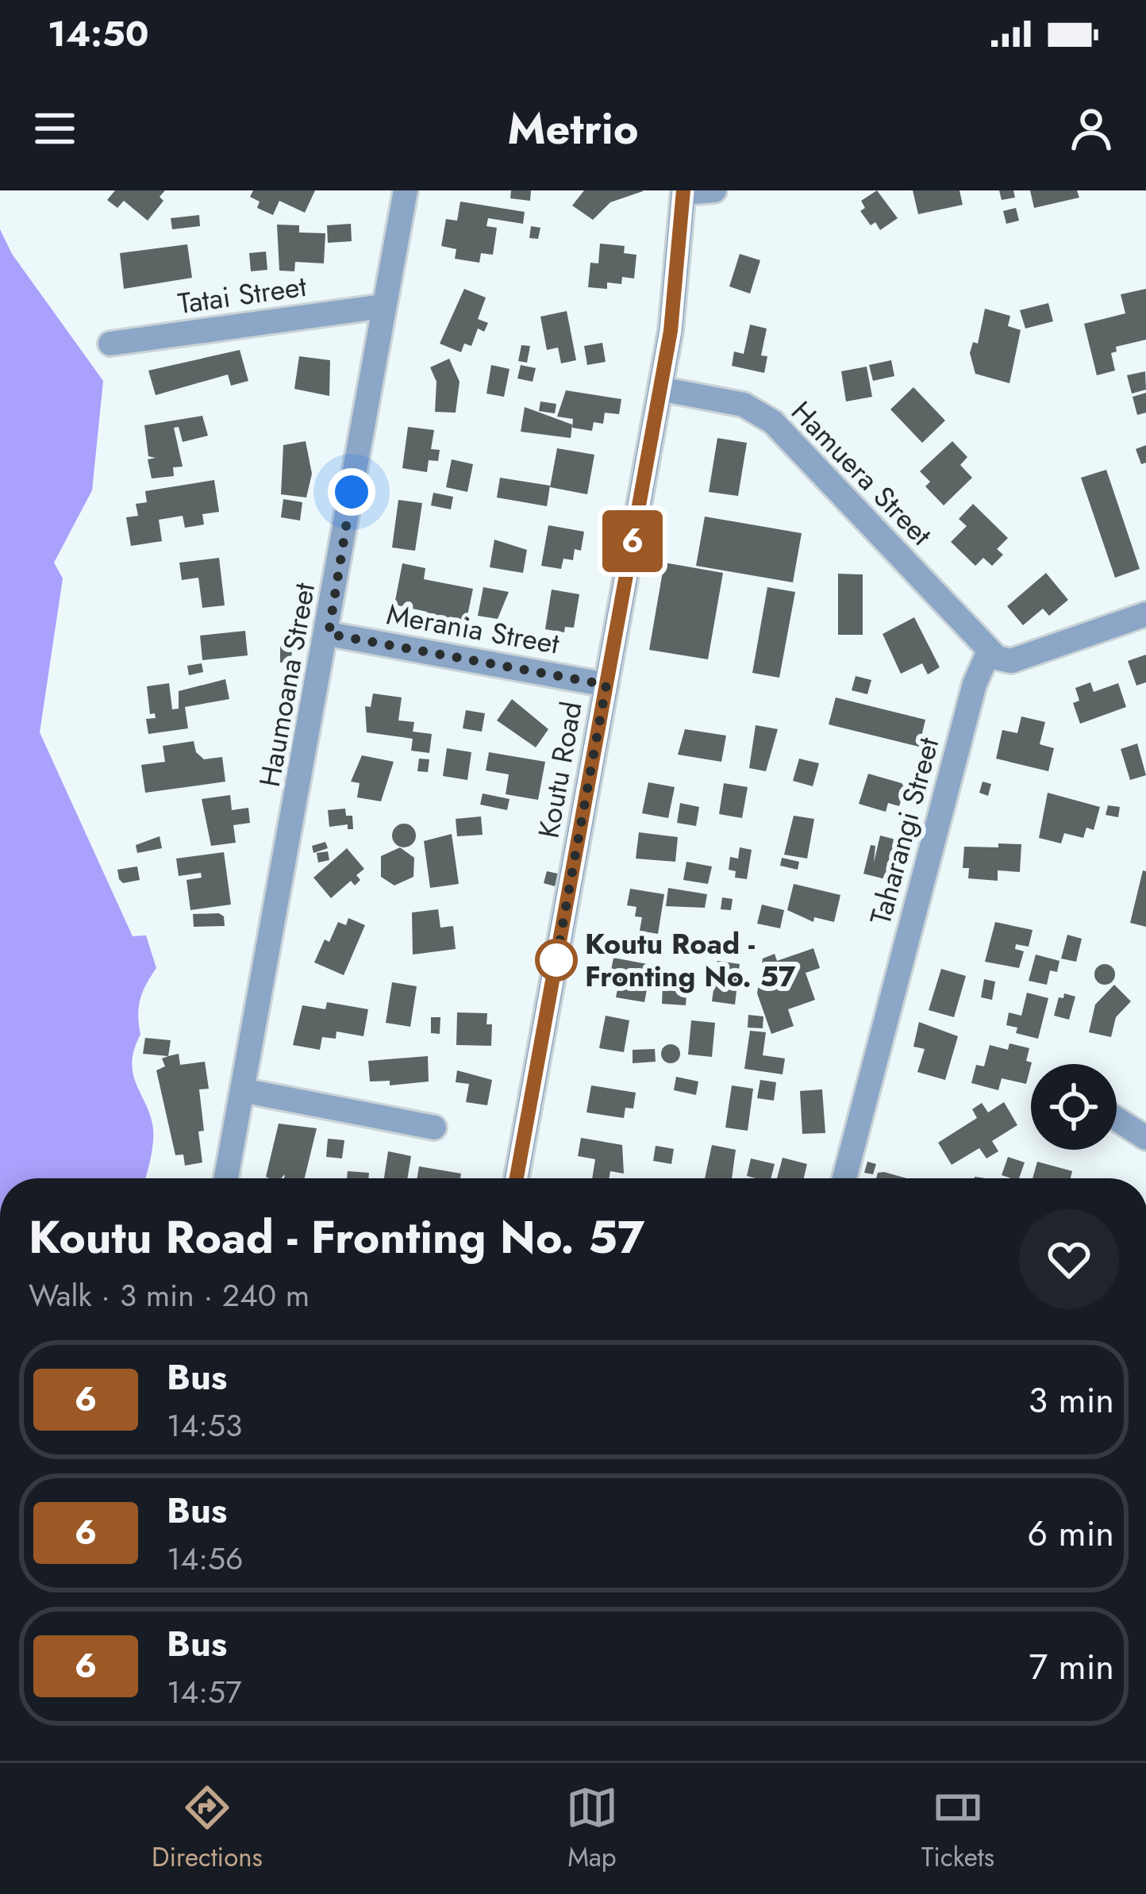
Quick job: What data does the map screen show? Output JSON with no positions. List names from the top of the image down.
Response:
{
  "streets": {
    "street": [
      "Tatai Street",
      "Hamuera Street",
      "Merania Street",
      "Haumoana Street",
      "Koutu Road",
      "Taharangi Street"
    ]
  },
  "crossings": [
    ["Tatai Street", "Haumoana Street"],
    ["Hamuera Street", "Koutu Road"],
    ["Hamuera Street", "Taharangi Street"],
    ["Merania Street", "Haumoana Street"],
    ["Merania Street", "Koutu Road"]
  ],
  "places": ["Koutu Road - Fronting No. 57"],
  "lines": ["bus line 6"],
  "page": {
    "status": "14:50",
    "header": "Metrio",
    "on_map": "6",
    "heading": ["Koutu Road - Fronting No. 57", "Walk · 3 min · 240 m"],
    "list": [
      {
        "mark": "6",
        "name": "Bus",
        "note": "14:53",
        "value": "3 min"
      },
      {
        "mark": "6",
        "name": "Bus",
        "note": "14:56",
        "value": "6 min"
      },
      {
        "mark": "6",
        "name": "Bus",
        "note": "14:57",
        "value": "7 min"
      }
    ],
    "tabs": ["Directions", "Map", "Tickets"]
  }
}
